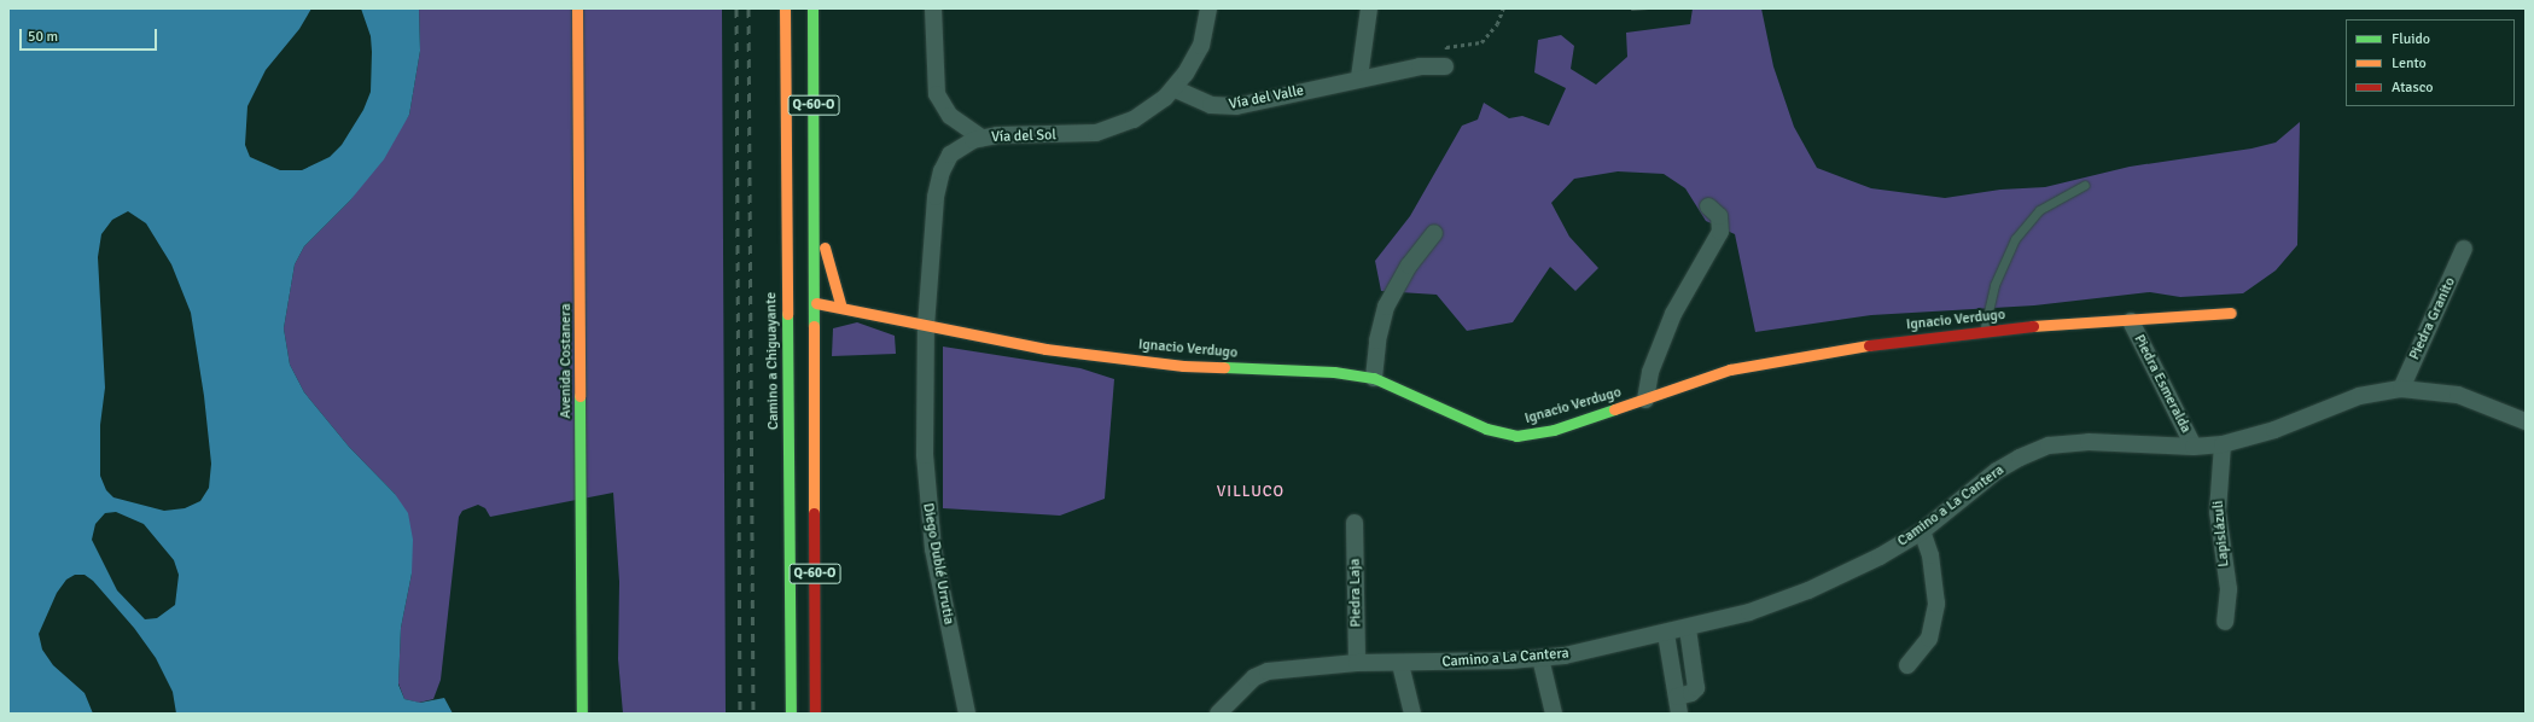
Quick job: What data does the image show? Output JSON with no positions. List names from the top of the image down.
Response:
{
  "streets": {
    "main road": [
      "Q-60-O",
      "Ignacio Verdugo",
      "Avenida Costanera",
      "Camino a Chiguayante"
    ],
    "street": [
      "Vía del Valle",
      "Vía del Sol",
      "Piedra Granito",
      "Piedra Esmeralda",
      "Camino a La Cantera",
      "Lapislázuli",
      "Diego Dublé Urrutia",
      "Piedra Laja"
    ]
  },
  "crossings": [
    ["Vía del Valle", "Vía del Sol"],
    ["Q-60-O", "Ignacio Verdugo"],
    ["Vía del Sol", "Ignacio Verdugo"],
    ["Vía del Sol", "Diego Dublé Urrutia"],
    ["Piedra Granito", "Camino a La Cantera"],
    ["Ignacio Verdugo", "Camino a Chiguayante"],
    ["Ignacio Verdugo", "Piedra Esmeralda"],
    ["Ignacio Verdugo", "Diego Dublé Urrutia"],
    ["Piedra Esmeralda", "Camino a La Cantera"],
    ["Camino a La Cantera", "Lapislázuli"],
    ["Camino a La Cantera", "Piedra Laja"]
  ],
  "districts": ["VILLUCO"],
  "legend": ["Fluido", "Lento", "Atasco"],
  "scale_bar": "50 m"
}
